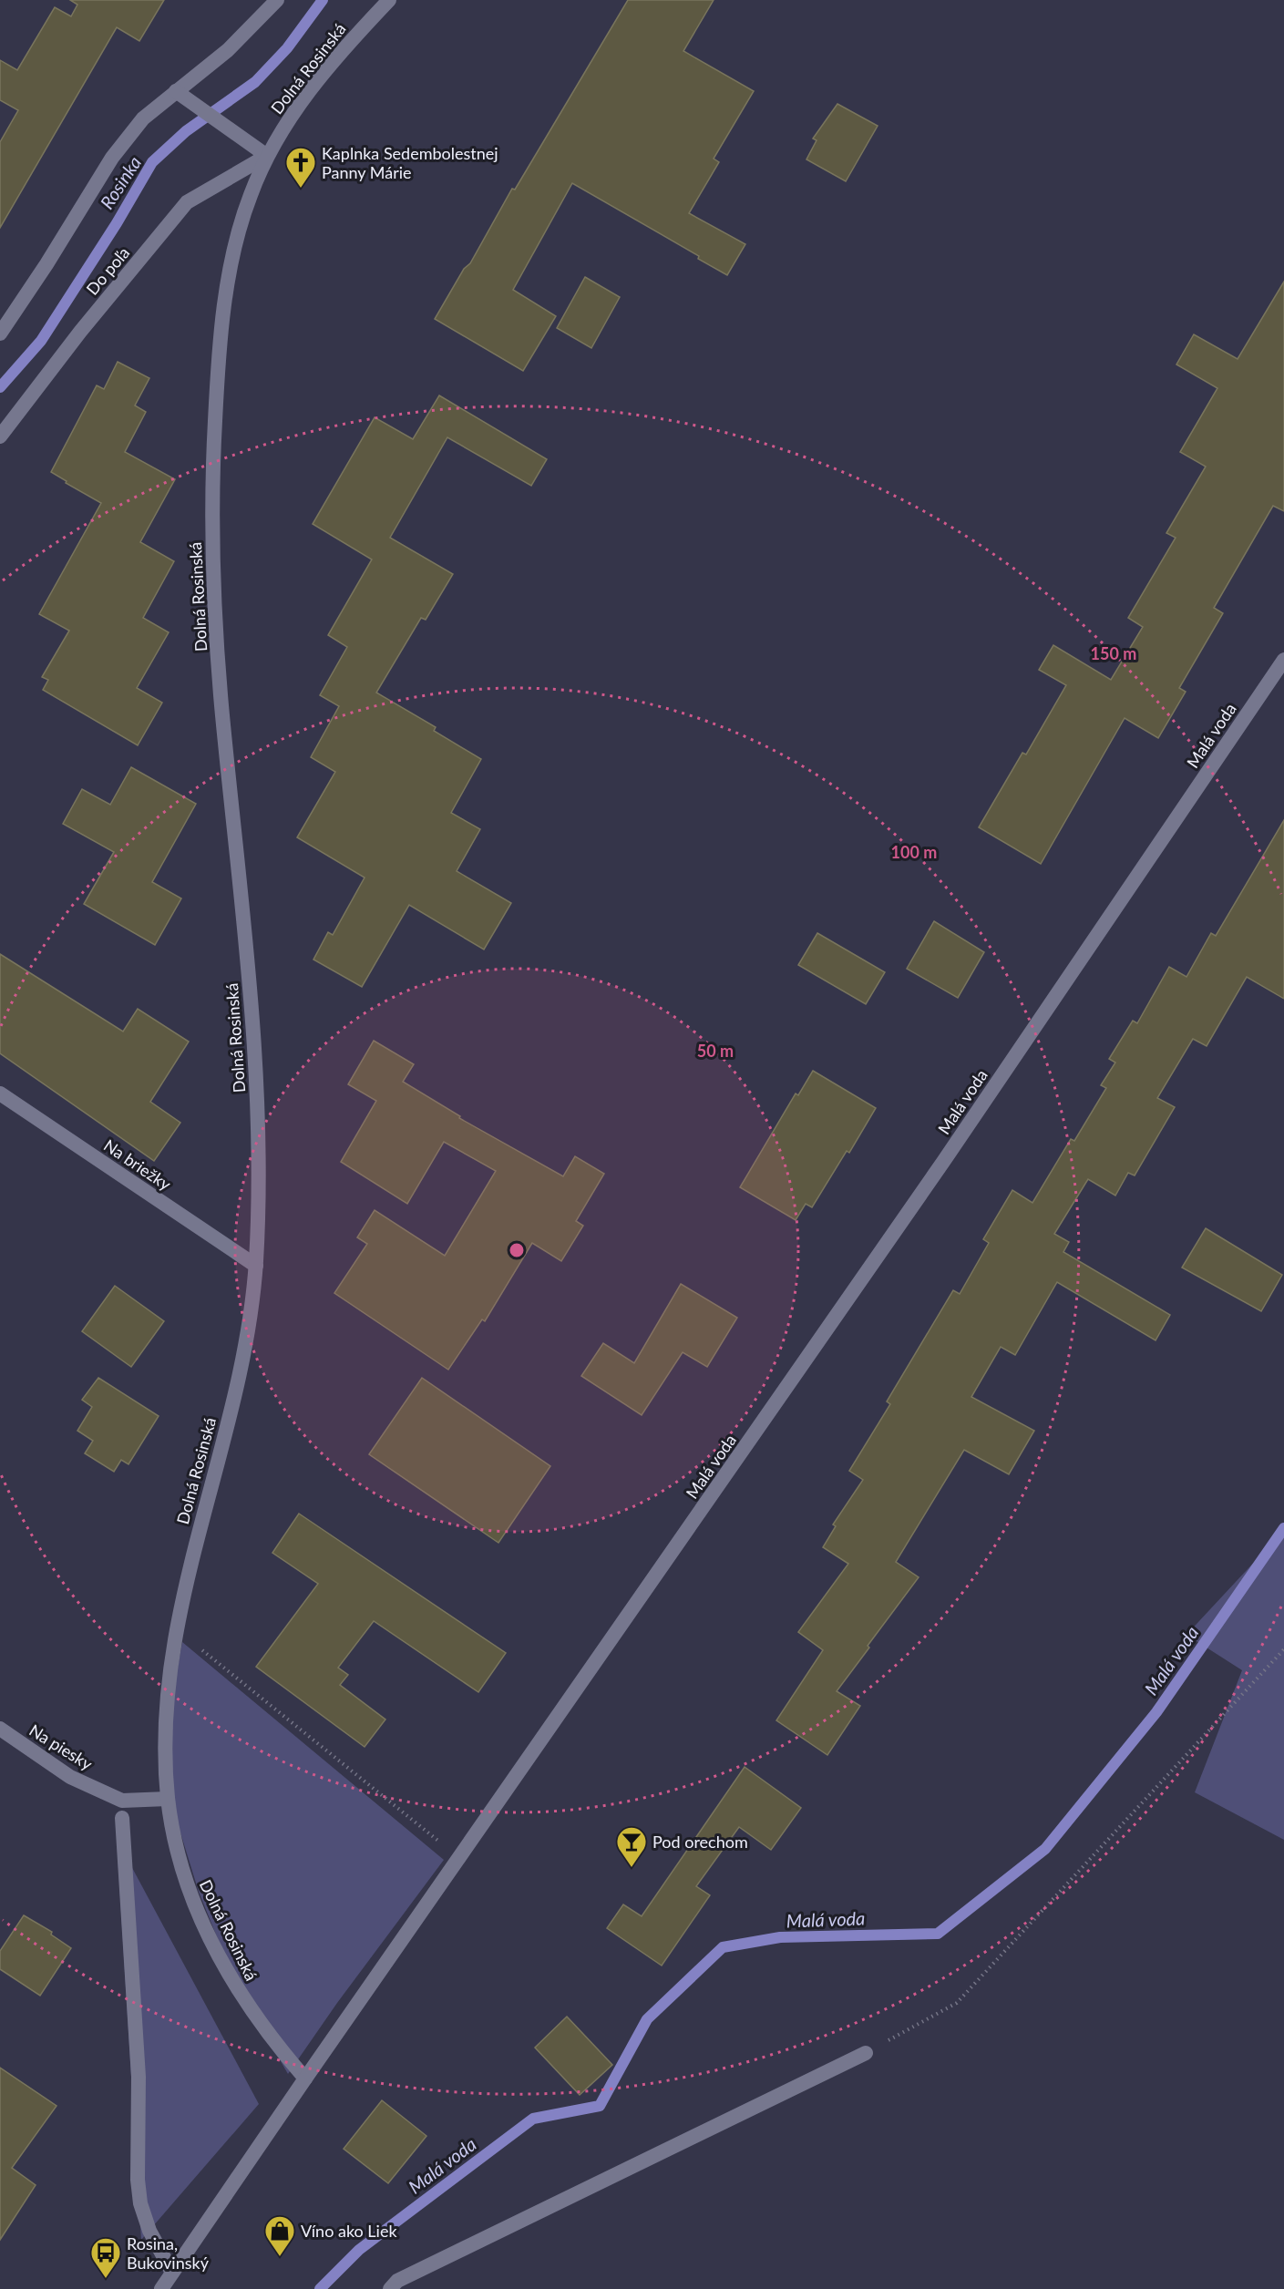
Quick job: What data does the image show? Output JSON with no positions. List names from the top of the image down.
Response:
{
  "streets": {
    "street": [
      "Dolná Rosinská",
      "Do poľa",
      "Malá voda",
      "Na briežky",
      "Na piesky"
    ]
  },
  "crossings": [
    ["Dolná Rosinská", "Do poľa"],
    ["Dolná Rosinská", "Malá voda"],
    ["Dolná Rosinská", "Na briežky"],
    ["Dolná Rosinská", "Na piesky"]
  ],
  "water": ["Rosinka", "Malá voda"],
  "places": {
    "church": ["Kaplnka Sedembolestnej Panny Márie"],
    "bar": ["Pod orechom"],
    "shop": ["Víno ako Liek"],
    "bus stop": ["Rosina, Bukovinský"]
  },
  "rings": ["150 m", "100 m", "50 m"]
}
